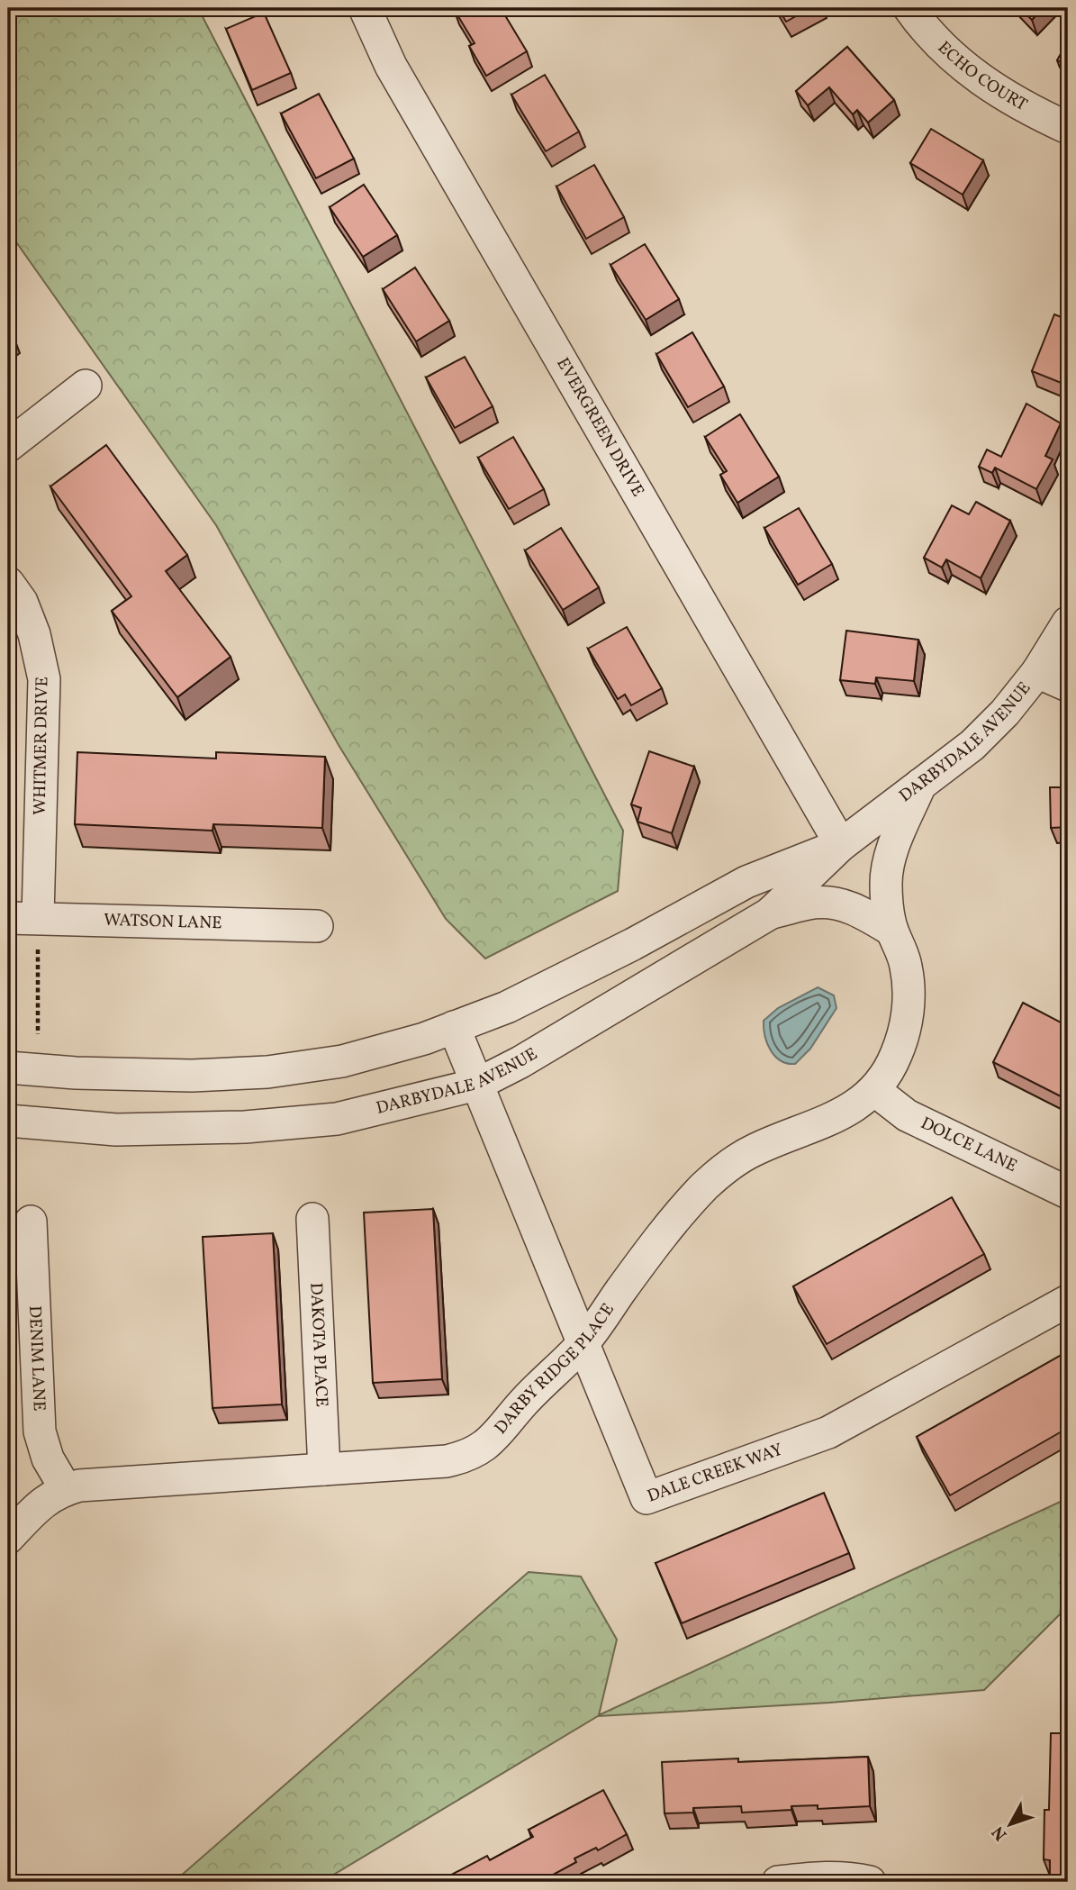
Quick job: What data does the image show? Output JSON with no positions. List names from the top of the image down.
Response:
{
  "streets": {
    "street": [
      "ECHO COURT",
      "EVERGREEN DRIVE",
      "DARBYDALE AVENUE",
      "WHITMER DRIVE",
      "WATSON LANE",
      "DOLCE LANE",
      "DAKOTA PLACE",
      "DENIM LANE",
      "DARBY RIDGE PLACE",
      "DALE CREEK WAY"
    ]
  },
  "crossings": [
    ["EVERGREEN DRIVE", "DARBYDALE AVENUE"],
    ["DARBYDALE AVENUE", "DARBY RIDGE PLACE"],
    ["DARBYDALE AVENUE", "DALE CREEK WAY"],
    ["WHITMER DRIVE", "WATSON LANE"],
    ["DOLCE LANE", "DARBY RIDGE PLACE"],
    ["DAKOTA PLACE", "DARBY RIDGE PLACE"],
    ["DENIM LANE", "DARBY RIDGE PLACE"],
    ["DARBY RIDGE PLACE", "DALE CREEK WAY"]
  ],
  "north": "bottom left"
}
